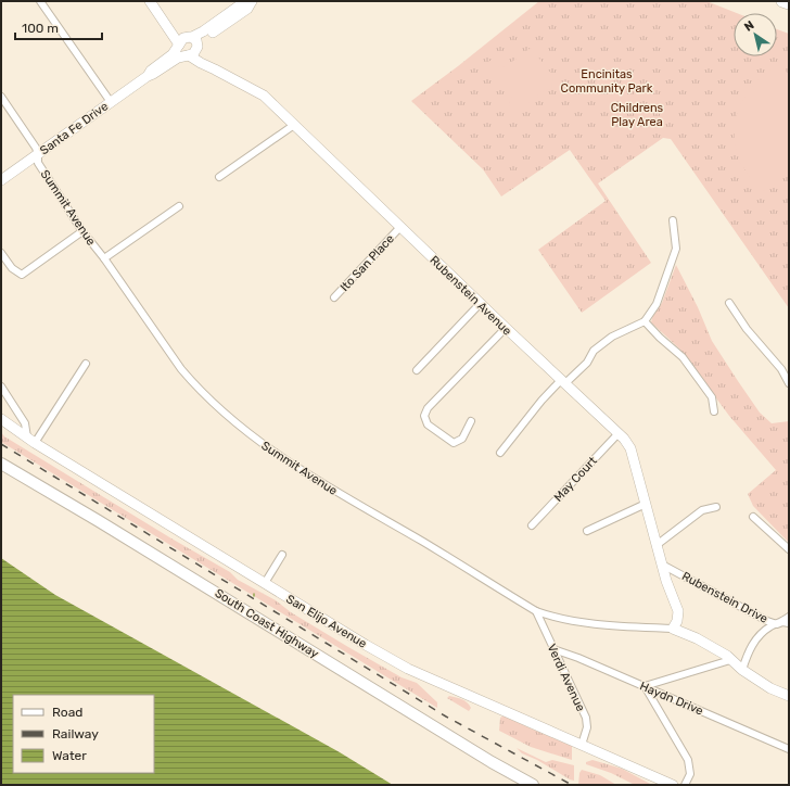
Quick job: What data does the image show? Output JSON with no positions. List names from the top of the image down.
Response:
{
  "streets": {
    "main road": [
      "Santa Fe Drive",
      "Rubenstein Avenue",
      "San Elijo Avenue",
      "South Coast Highway"
    ],
    "street": [
      "Summit Avenue",
      "Ito San Place",
      "May Court",
      "Rubenstein Drive",
      "Verdi Avenue",
      "Haydn Drive"
    ]
  },
  "crossings": [
    ["Santa Fe Drive", "Summit Avenue"],
    ["Santa Fe Drive", "Rubenstein Avenue"],
    ["Summit Avenue", "Rubenstein Avenue"],
    ["Summit Avenue", "Verdi Avenue"],
    ["Ito San Place", "Rubenstein Avenue"],
    ["Rubenstein Avenue", "May Court"],
    ["Rubenstein Avenue", "Rubenstein Drive"],
    ["San Elijo Avenue", "Verdi Avenue"],
    ["Verdi Avenue", "Haydn Drive"]
  ],
  "parks": ["Encinitas Community Park", "Childrens Play Area"],
  "legend": ["Road", "Railway", "Water"],
  "scale_bar": "100 m",
  "north": "top left"
}
